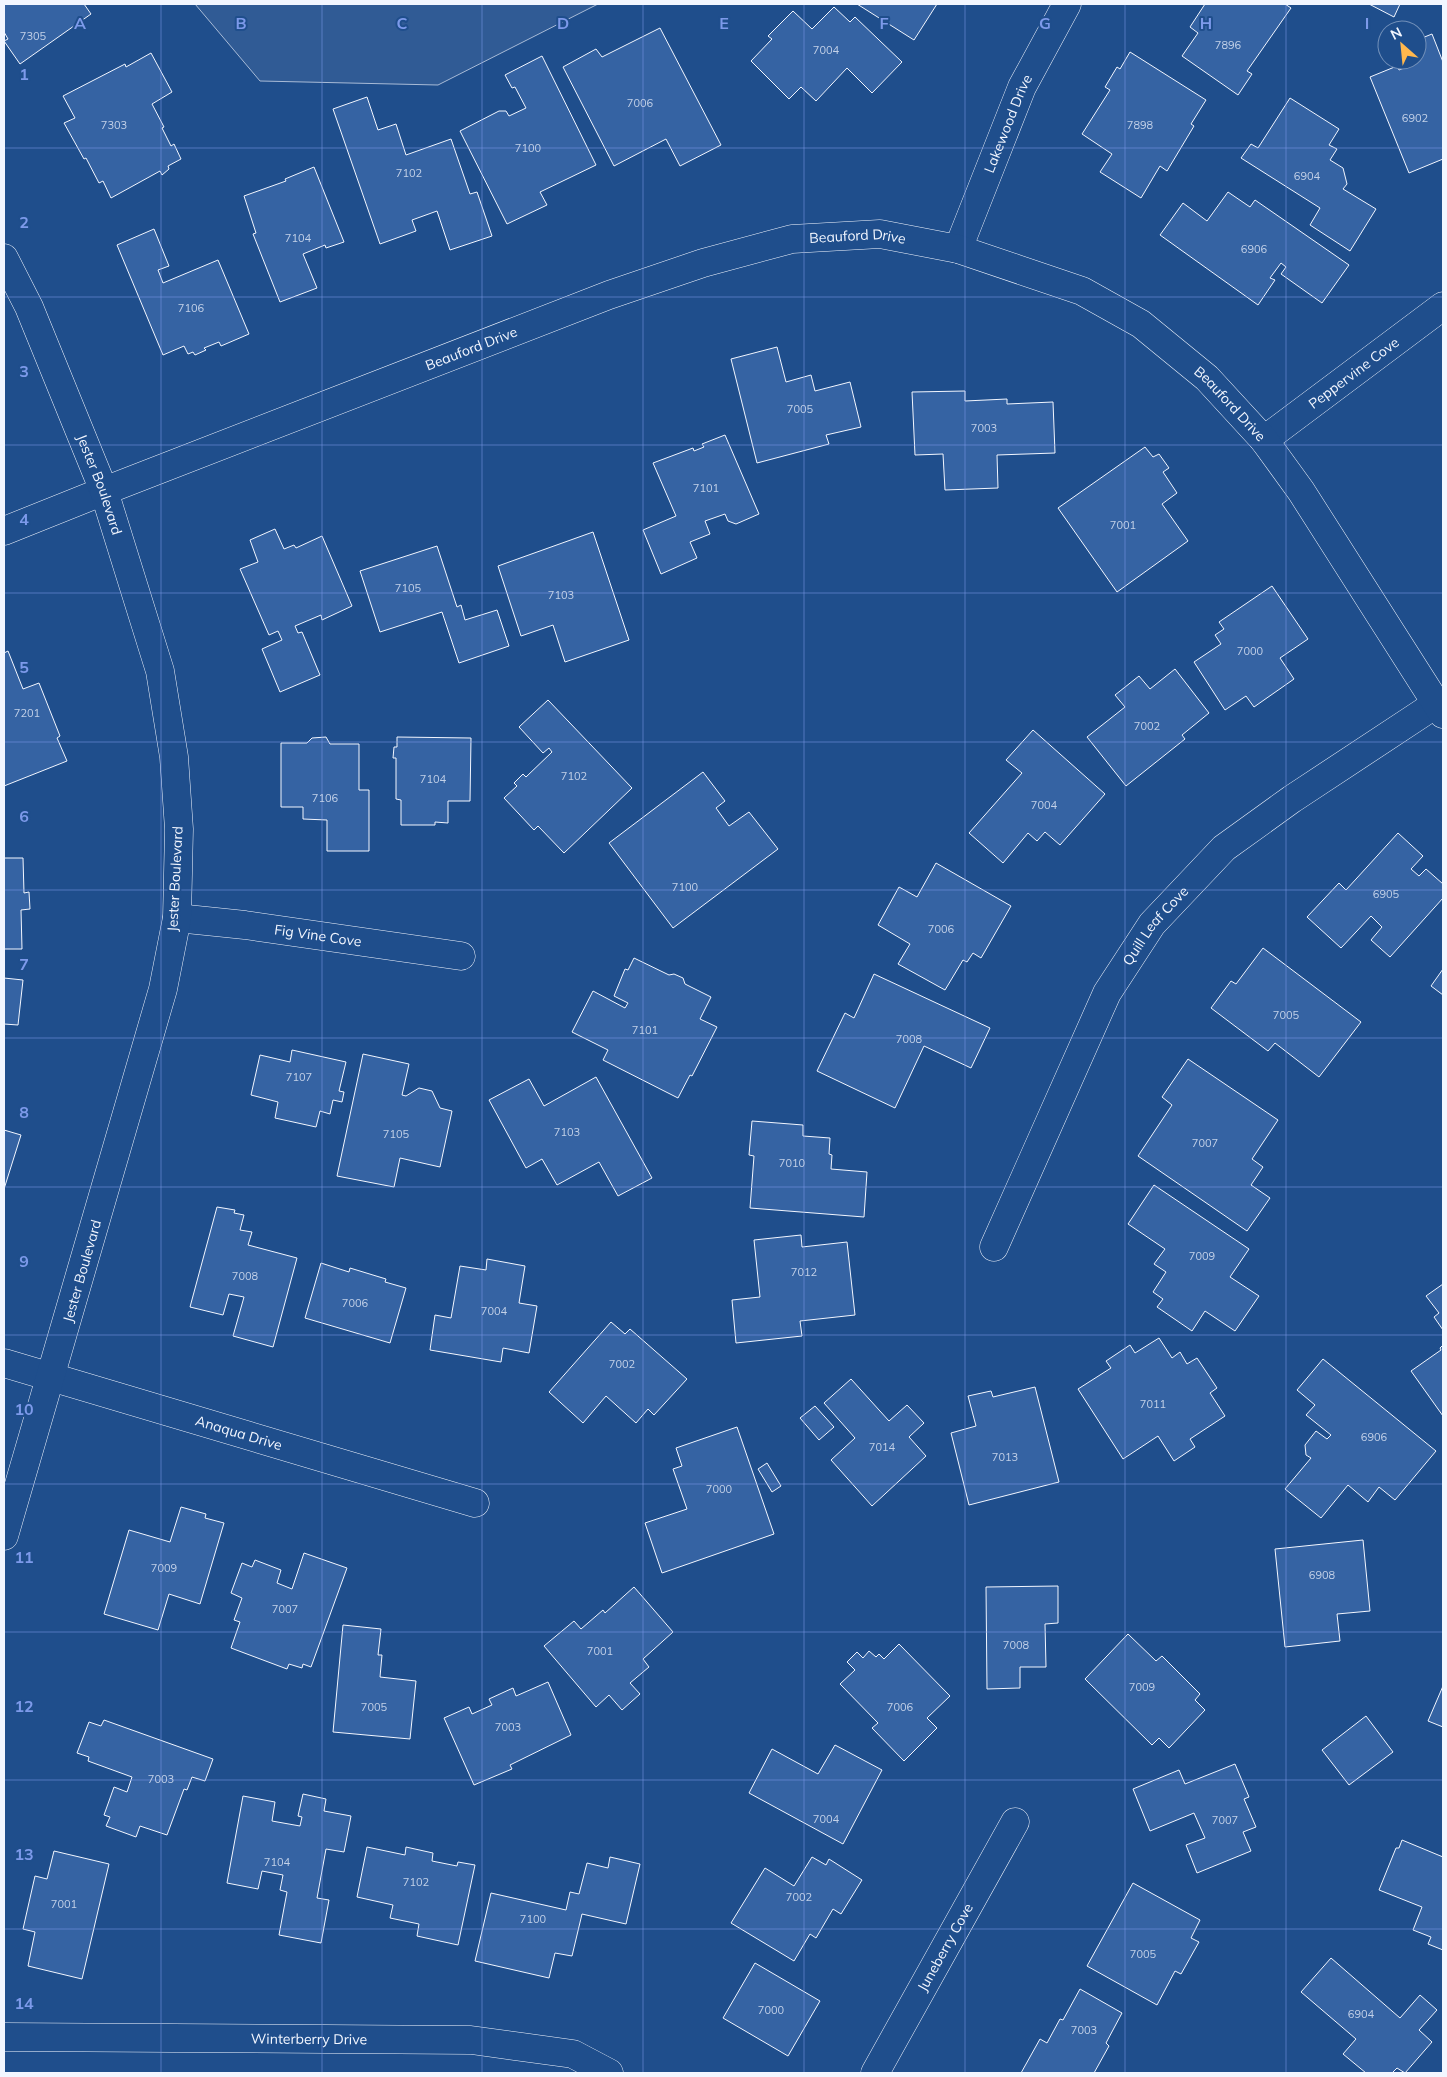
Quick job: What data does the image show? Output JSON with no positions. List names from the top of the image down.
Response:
{
  "streets": {
    "street": [
      "Lakewood Drive",
      "Beauford Drive",
      "Peppervine Cove",
      "Jester Boulevard",
      "Quill Leaf Cove",
      "Fig Vine Cove",
      "Anaqua Drive",
      "Juneberry Cove",
      "Winterberry Drive"
    ]
  },
  "crossings": [
    ["Lakewood Drive", "Beauford Drive"],
    ["Beauford Drive", "Peppervine Cove"],
    ["Beauford Drive", "Jester Boulevard"],
    ["Beauford Drive", "Quill Leaf Cove"],
    ["Jester Boulevard", "Fig Vine Cove"],
    ["Jester Boulevard", "Anaqua Drive"]
  ],
  "house_numbers": [
    "7305",
    "7896",
    "7004",
    "7006",
    "6902",
    "7303",
    "7898",
    "7100",
    "7102",
    "6904",
    "7104",
    "6906",
    "7106",
    "7005",
    "7003",
    "7101",
    "7001",
    "7105",
    "7103",
    "7000",
    "7201",
    "7002",
    "7102",
    "7104",
    "7106",
    "7004",
    "7100",
    "6905",
    "7006",
    "7005",
    "7101",
    "7008",
    "7107",
    "7103",
    "7105",
    "7007",
    "7010",
    "7009",
    "7012",
    "7008",
    "7006",
    "7004",
    "7002",
    "7011",
    "6906",
    "7014",
    "7013",
    "7000",
    "7009",
    "6908",
    "7007",
    "7008",
    "7001",
    "7009",
    "7005",
    "7006",
    "7003",
    "7003",
    "7004",
    "7007",
    "7104",
    "7102",
    "7002",
    "7001",
    "7100",
    "7005",
    "7000",
    "6904",
    "7003"
  ],
  "north": "top left",
  "grid": {
    "columns": [
      "A",
      "B",
      "C",
      "D",
      "E",
      "F",
      "G",
      "H",
      "I"
    ],
    "rows": [
      "1",
      "2",
      "3",
      "4",
      "5",
      "6",
      "7",
      "8",
      "9",
      "10",
      "11",
      "12",
      "13",
      "14"
    ]
  }
}
